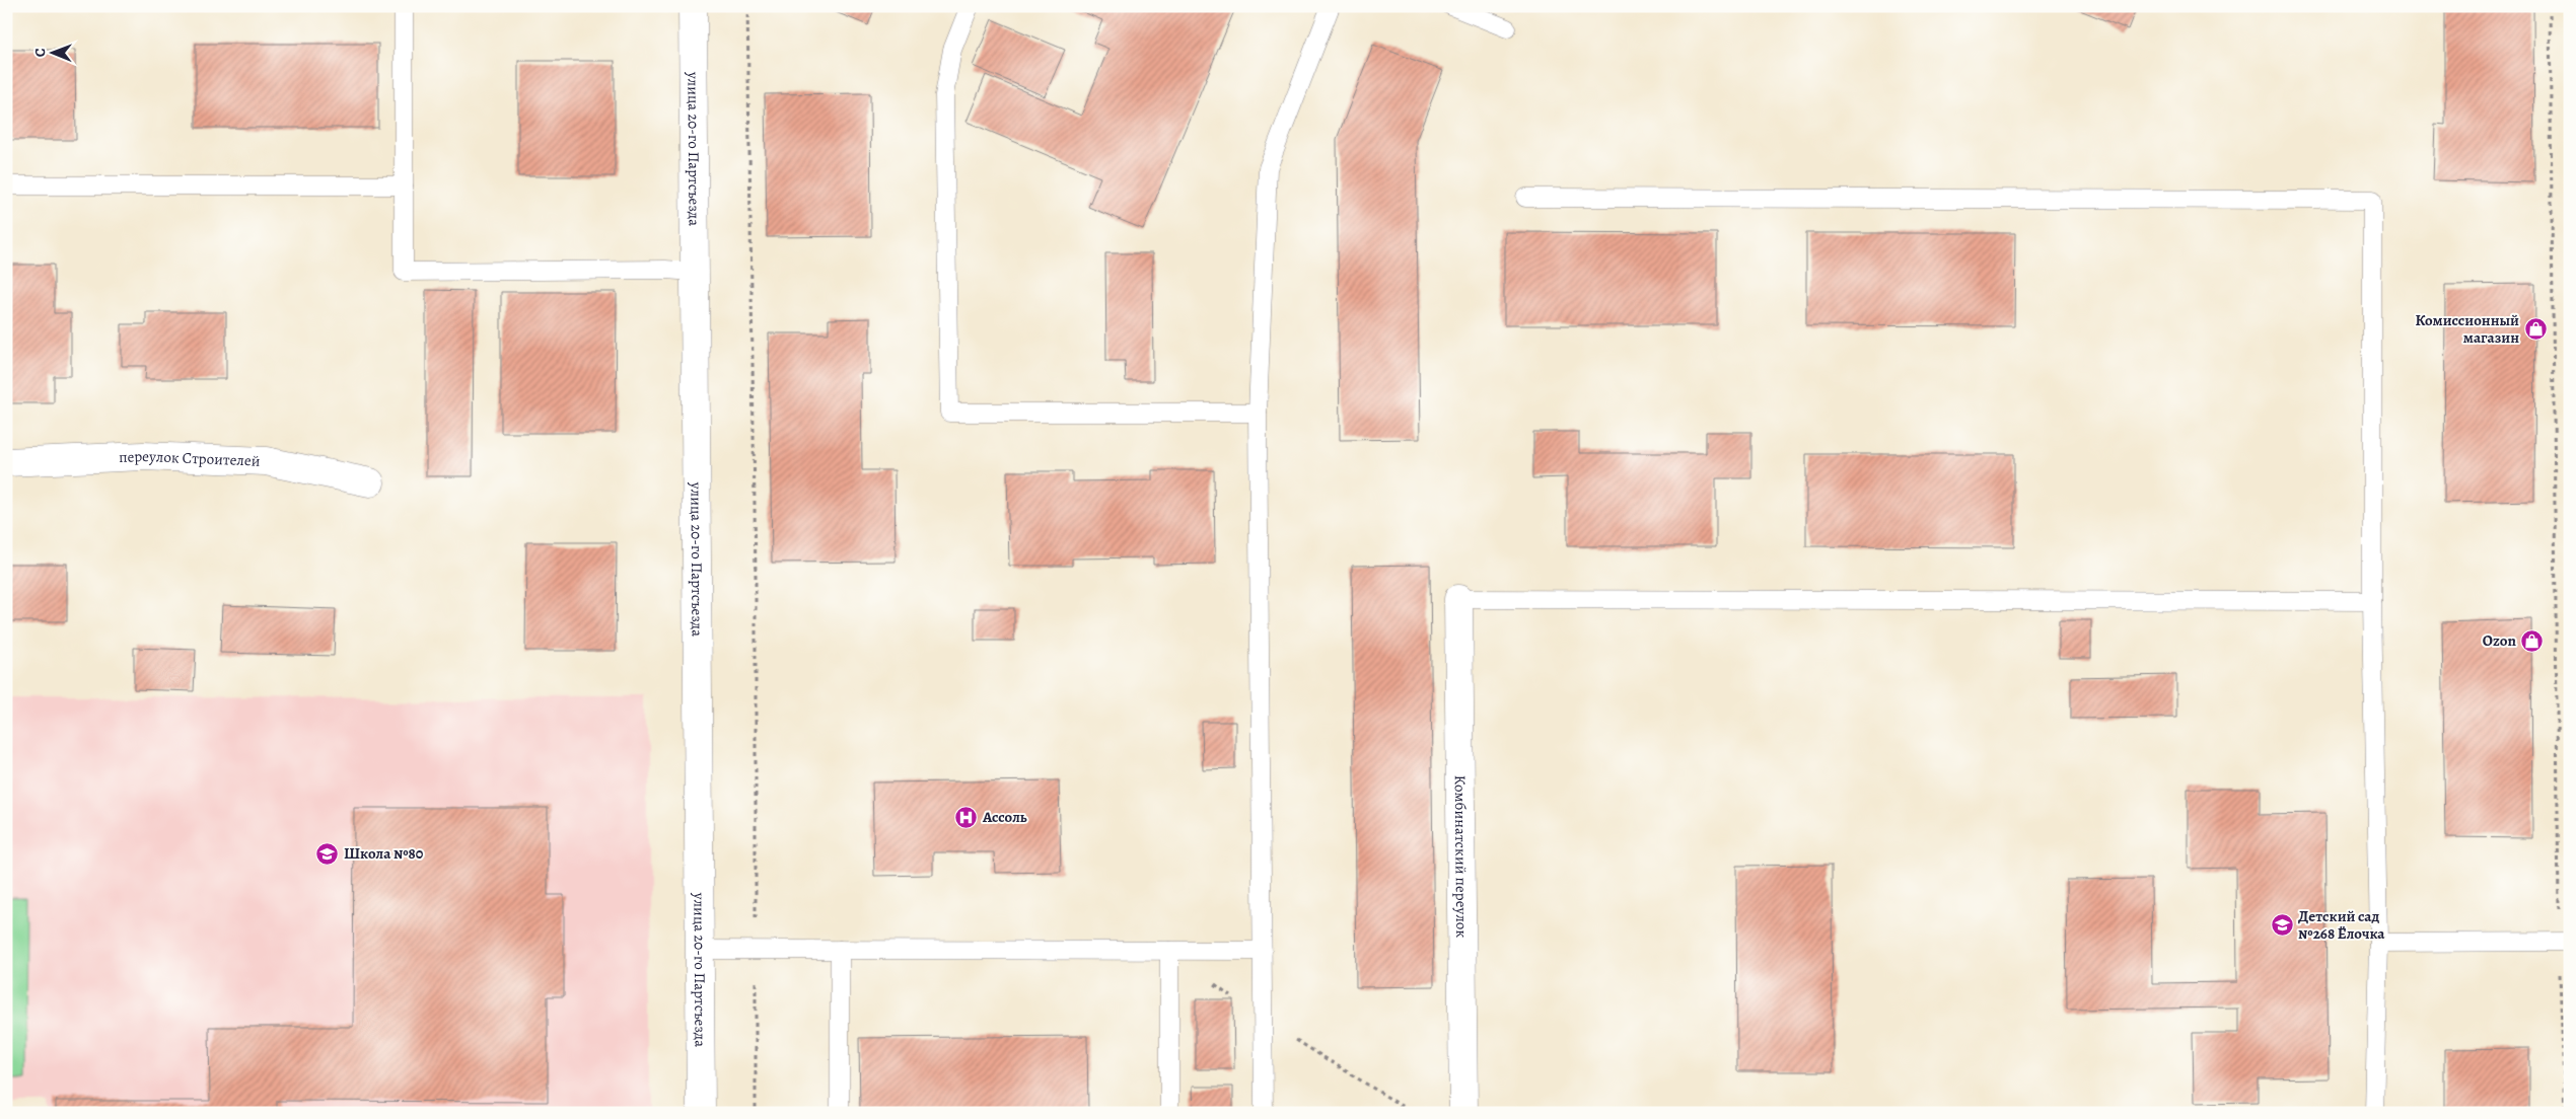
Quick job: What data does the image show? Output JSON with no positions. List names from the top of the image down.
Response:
{
  "streets": {
    "street": ["улица 20-го Партсъезда", "переулок Строителей", "Комбинатский переулок"]
  },
  "places": {
    "shop": ["Комиссионный магазин", "Ozon"],
    "hospital": ["Ассоль"],
    "school or university": ["Школа №80", "Детский сад №268 Ёлочка"]
  },
  "north": "left"
}
